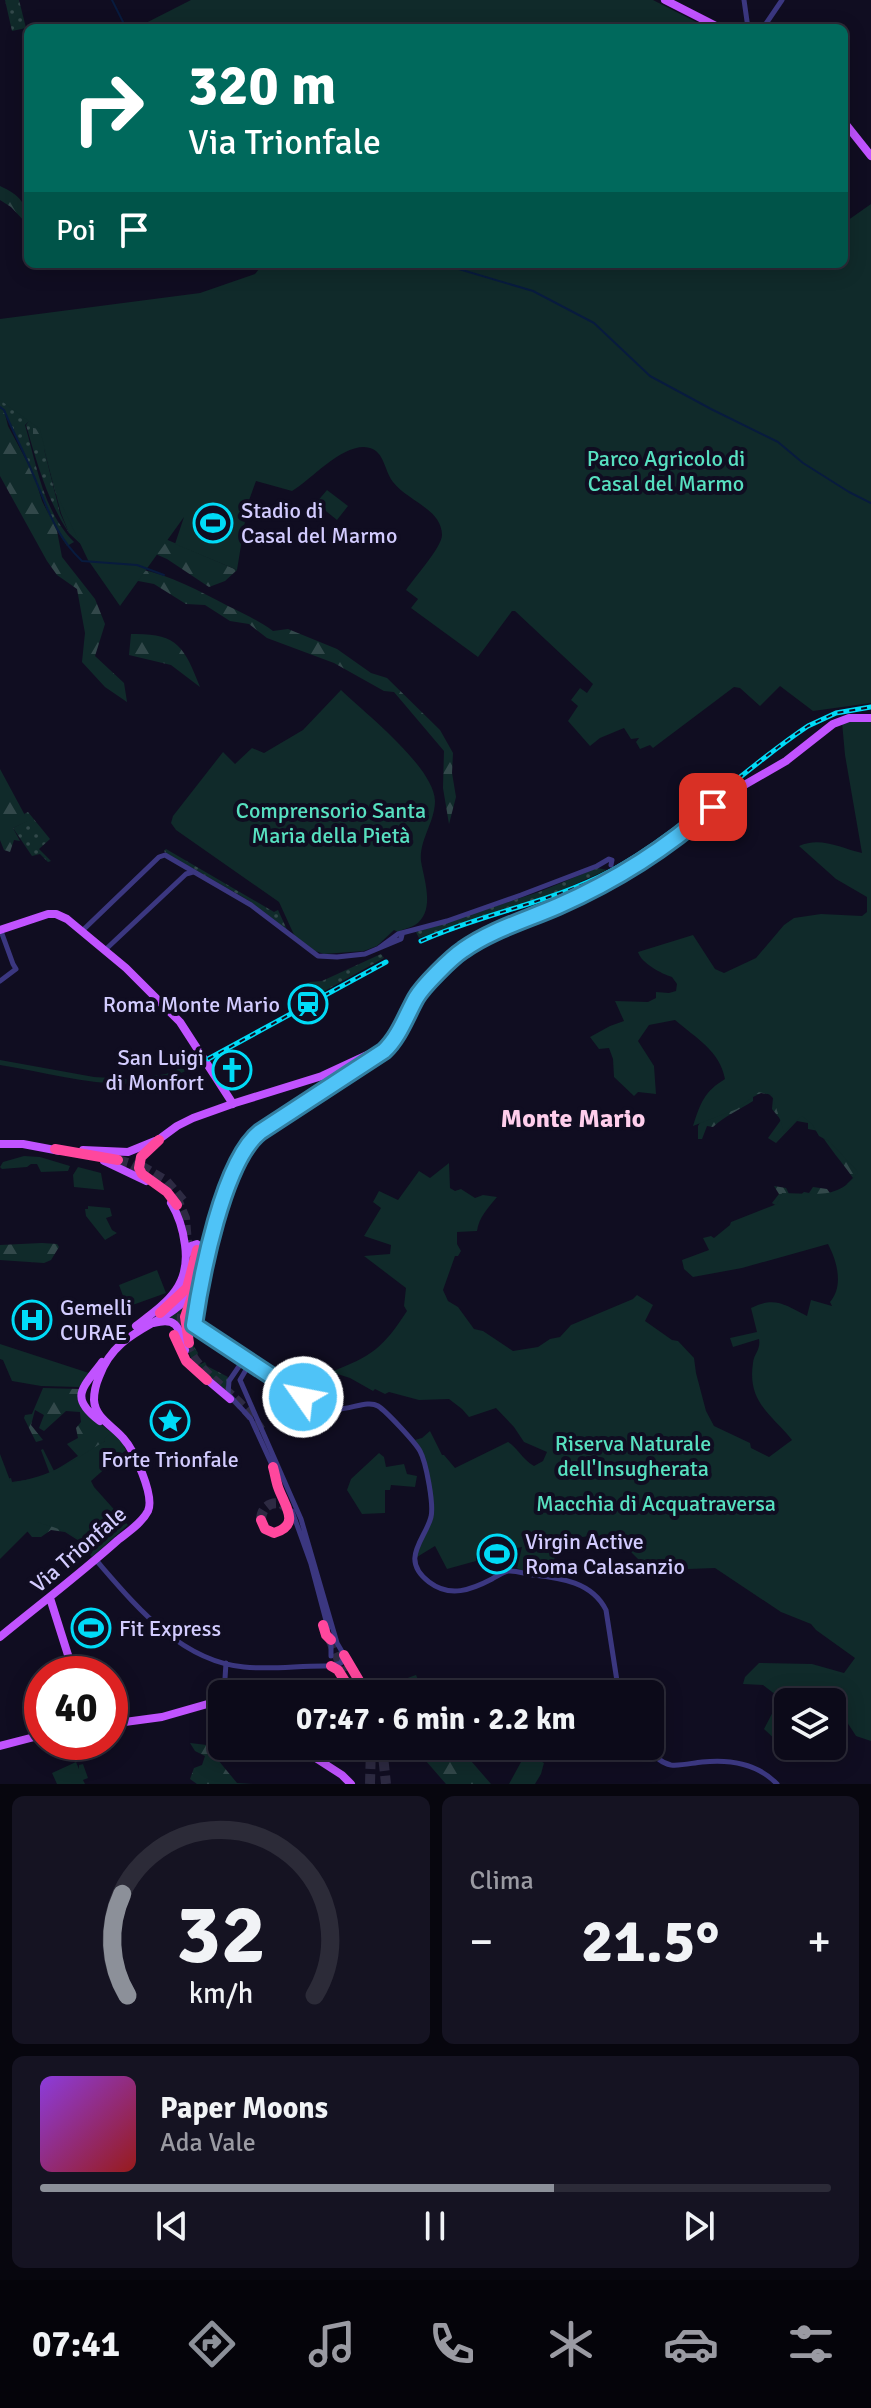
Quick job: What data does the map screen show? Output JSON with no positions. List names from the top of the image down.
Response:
{
  "streets": {
    "main road": ["Via Trionfale"]
  },
  "districts": ["Monte Mario"],
  "parks": [
    "Parco Agricolo di Casal del Marmo",
    "Comprensorio Santa Maria della Pietà",
    "Riserva Naturale dell'Insugherata",
    "Macchia di Acquatraversa"
  ],
  "places": {
    "sports": ["Stadio di Casal del Marmo", "Virgin Active Roma Calasanzio", "Fit Express"],
    "station": ["Roma Monte Mario"],
    "church": ["San Luigi di Monfort"],
    "hospital": ["Gemelli CURAE"],
    "place": ["Forte Trionfale"]
  },
  "page": {
    "turn": ["320 m", "Via Trionfale"],
    "then": "Poi",
    "limit": "40",
    "trip": "07:47 · 6 min · 2.2 km",
    "tile": "Clima",
    "heat": ["−", "21.5°", "+"],
    "song": ["Paper Moons", "Ada Vale"],
    "tabs": "07:41",
    "gauge": ["32", "km/h"]
  }
}
